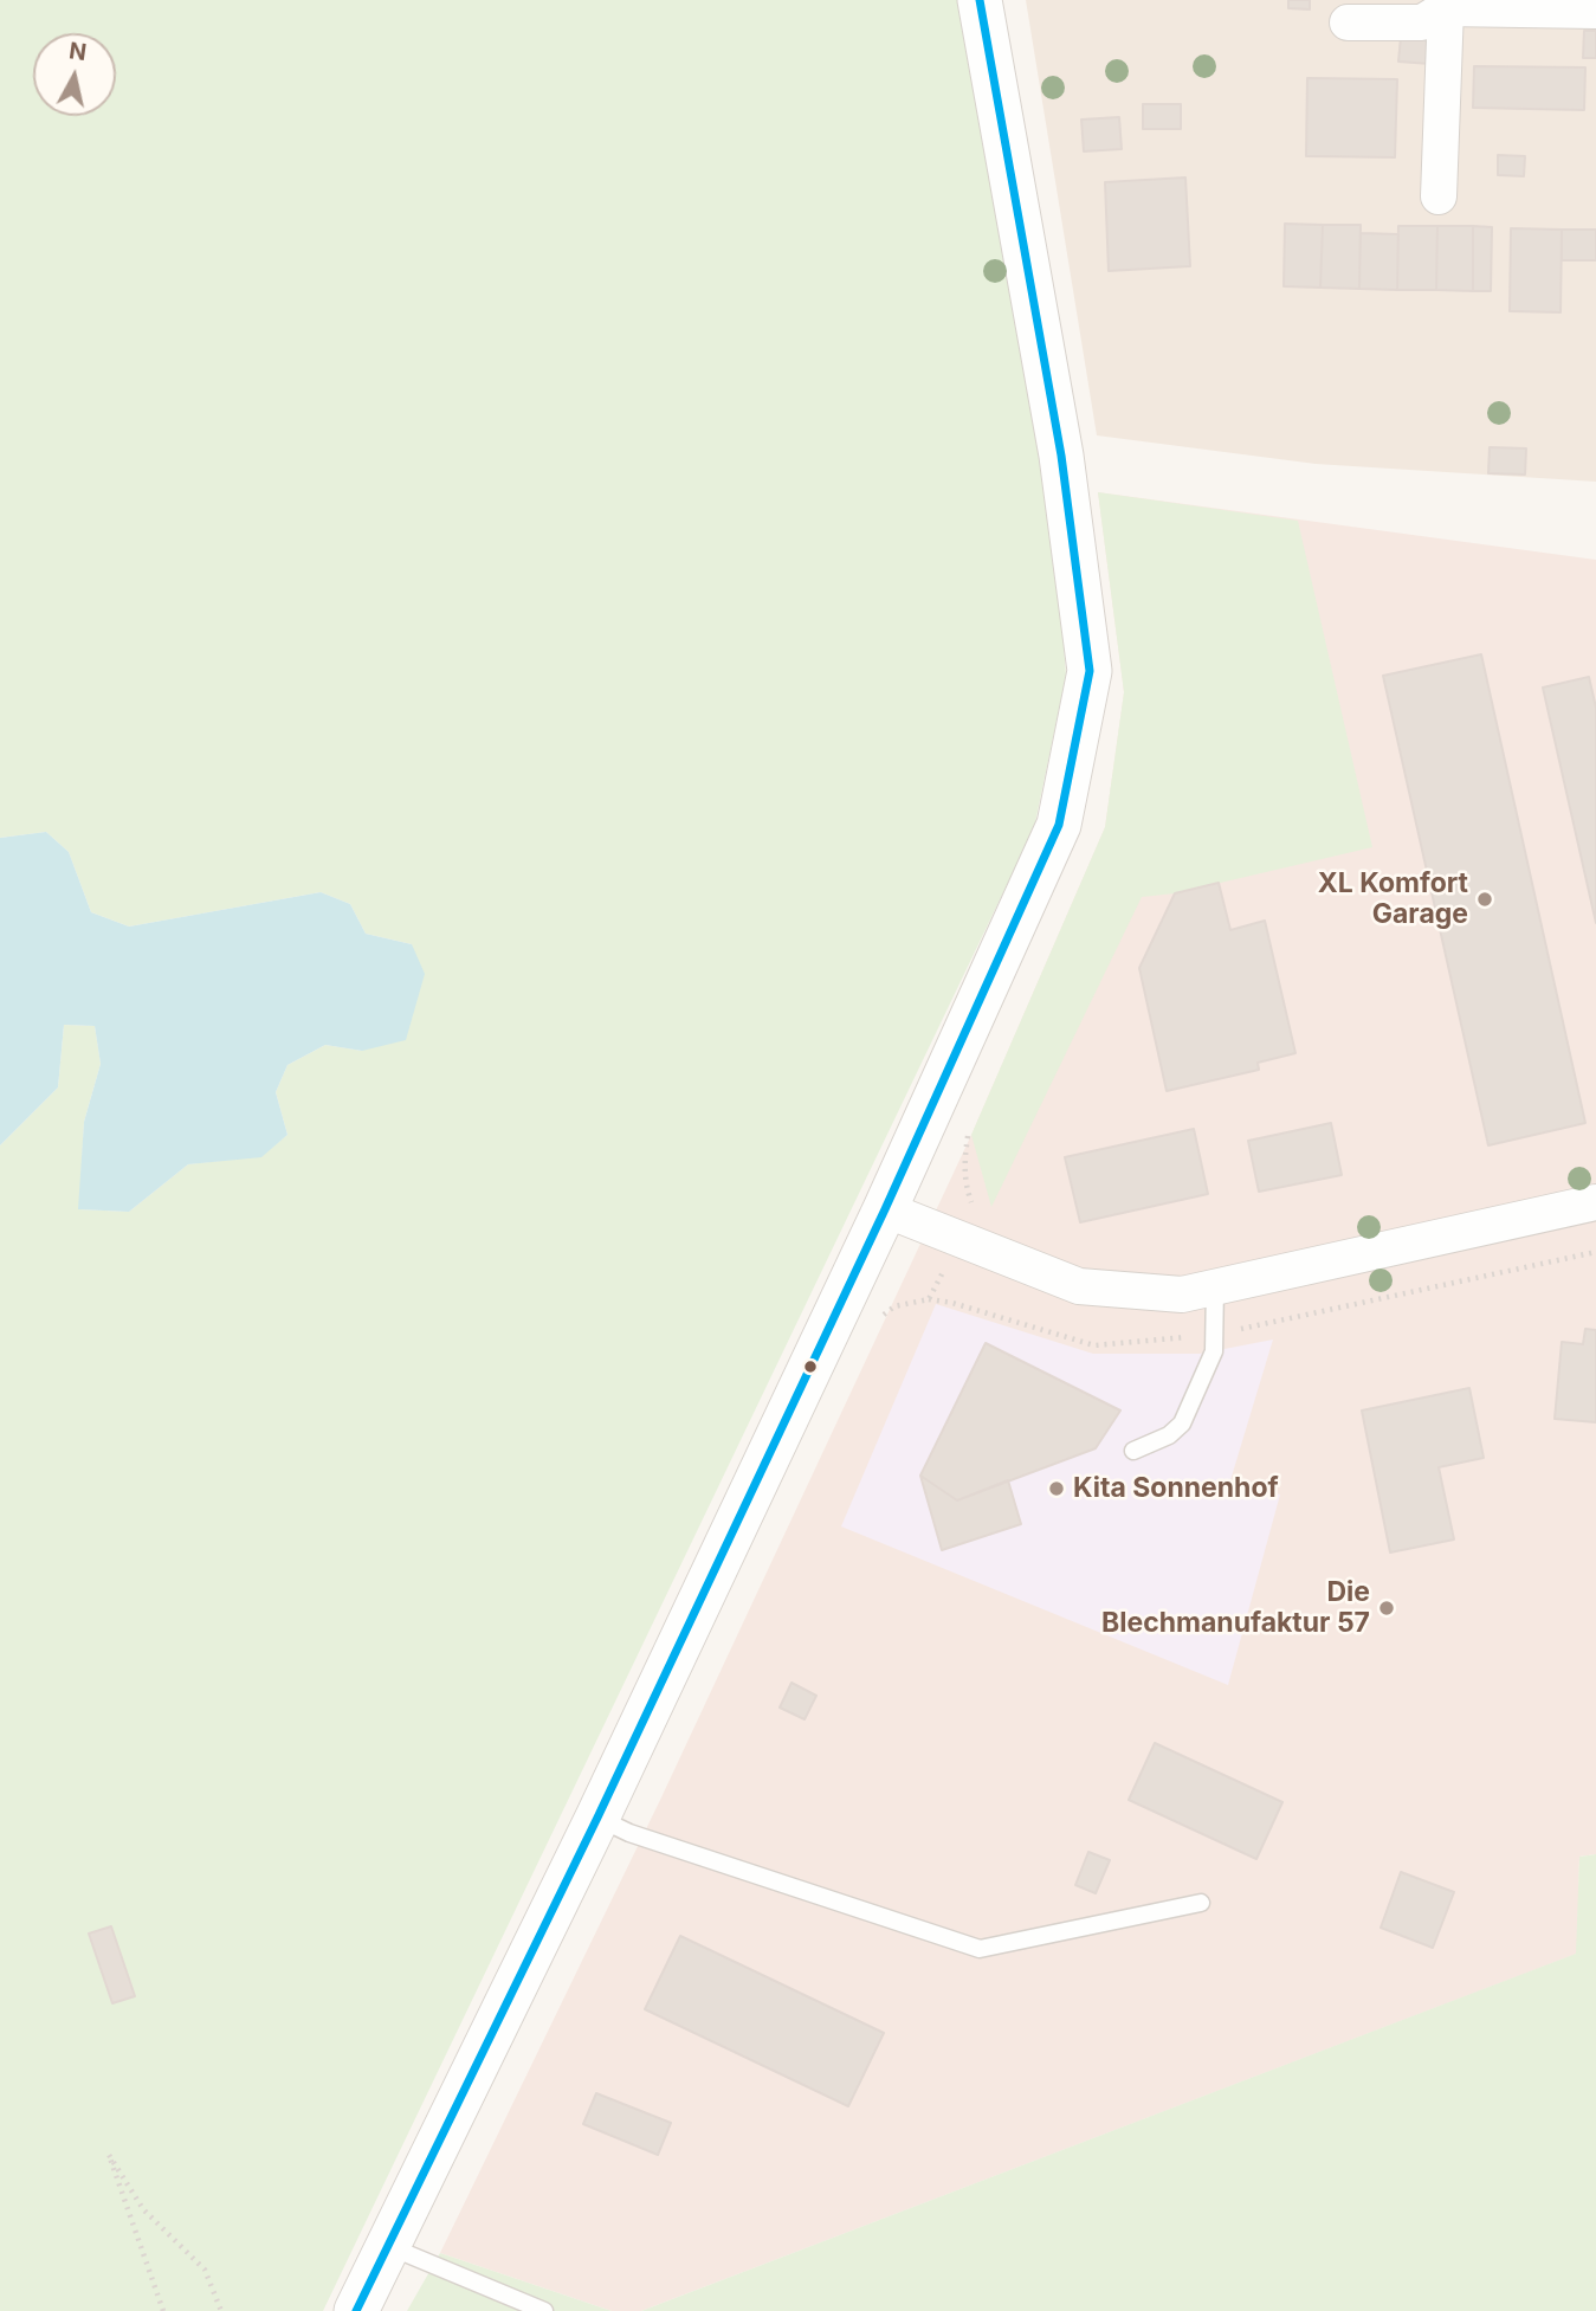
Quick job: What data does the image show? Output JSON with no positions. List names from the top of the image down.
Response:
{
  "places": ["XL Komfort Garage", "Kita Sonnenhof", "Die Blechmanufaktur 57"],
  "north": "top"
}
